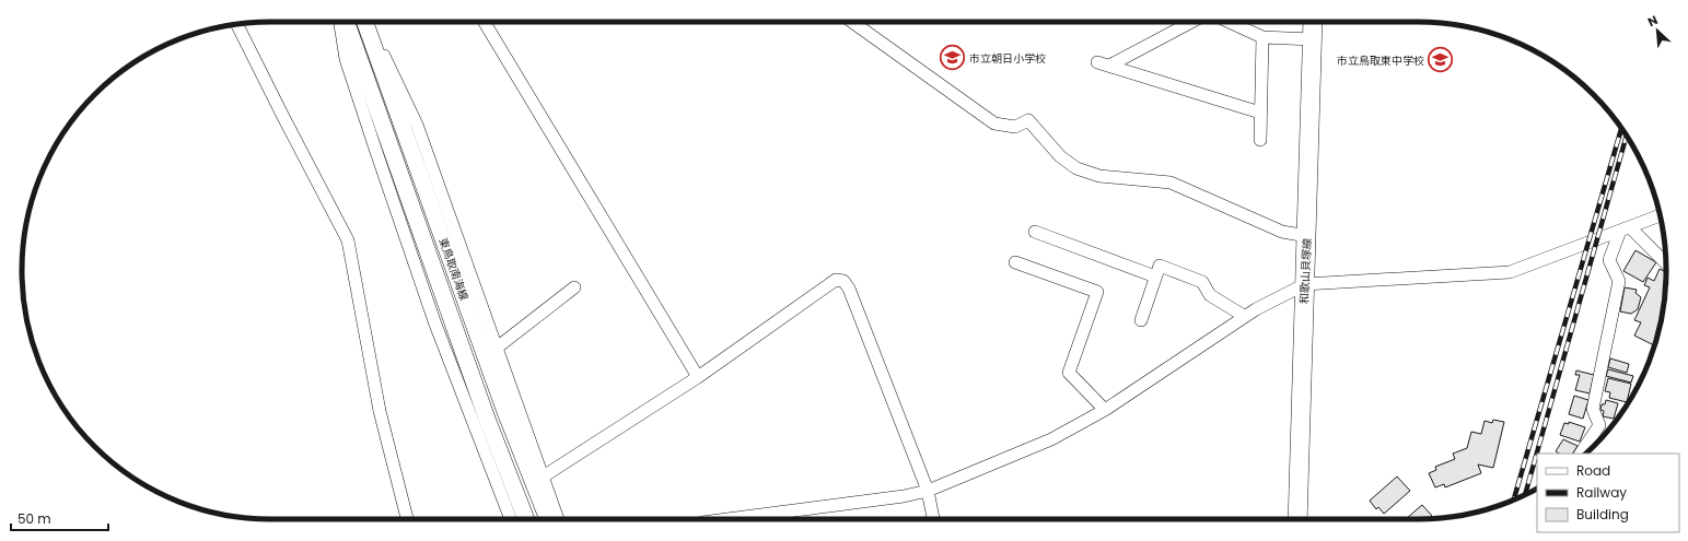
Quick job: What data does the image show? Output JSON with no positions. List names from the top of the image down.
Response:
{
  "streets": {
    "main road": ["東鳥取南海線", "和歌山貝塚線"]
  },
  "places": {
    "school or university": ["市立朝日小学校", "市立鳥取東中学校"]
  },
  "legend": ["Road", "Railway", "Building"],
  "scale_bar": "50 m",
  "north": "top left"
}
